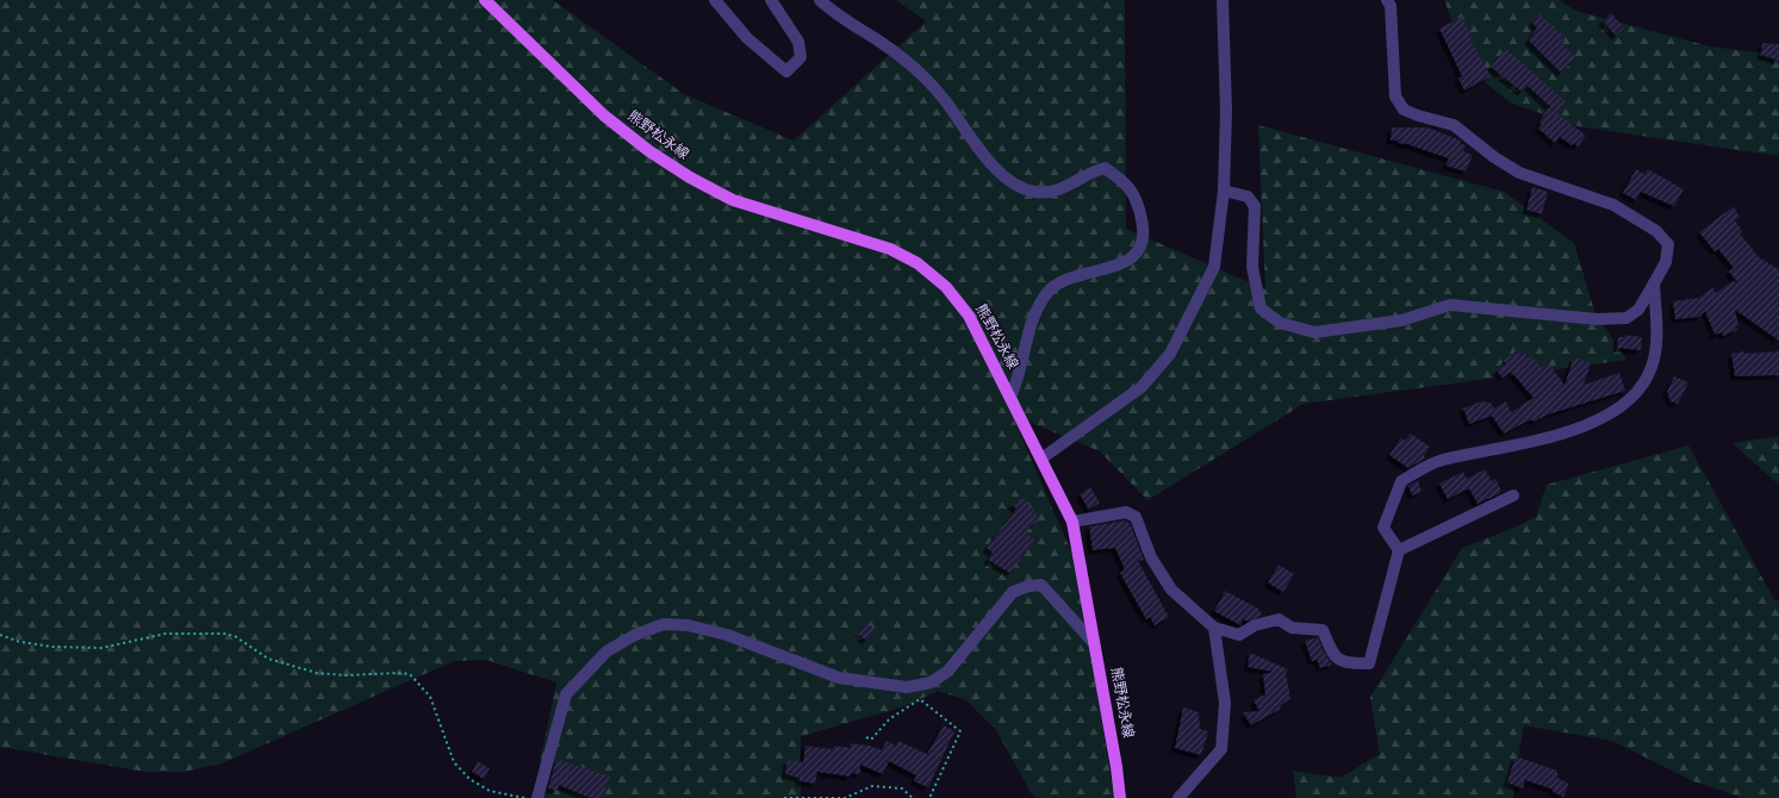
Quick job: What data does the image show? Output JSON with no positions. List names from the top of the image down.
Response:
{
  "streets": {
    "main road": ["熊野松永線"]
  }
}
